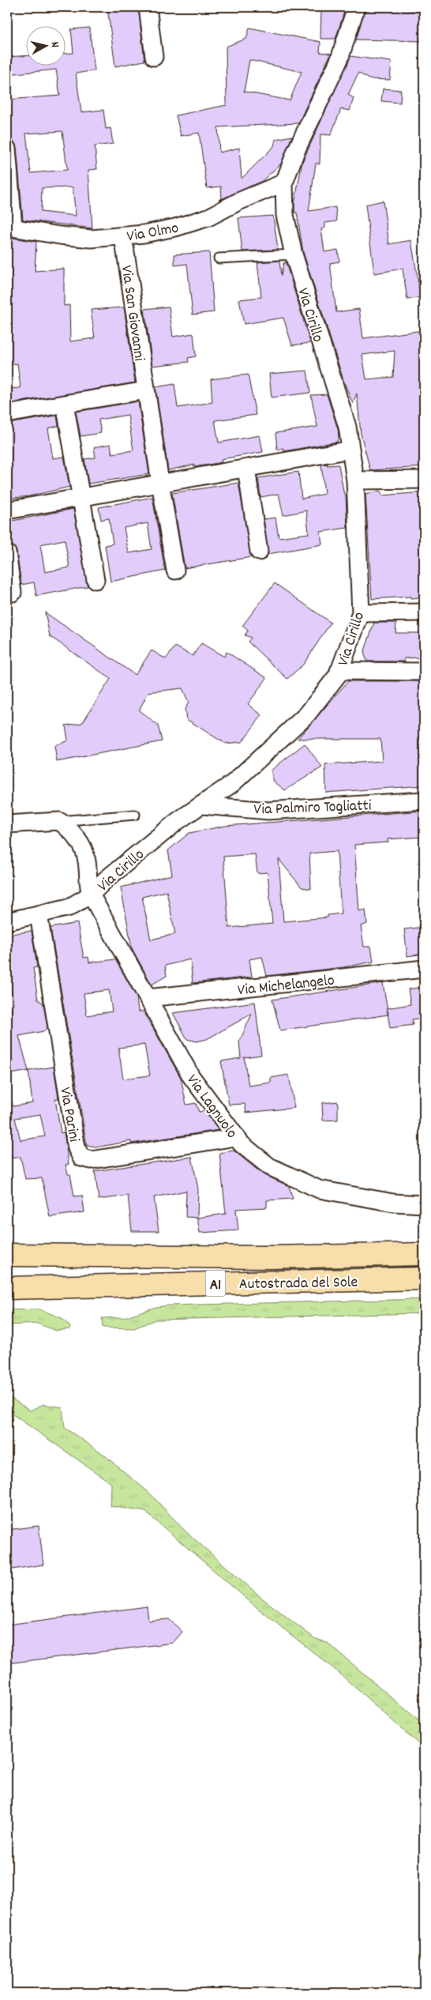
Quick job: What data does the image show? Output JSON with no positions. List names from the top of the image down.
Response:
{
  "streets": {
    "highway": ["Autostrada del Sole", "A1"],
    "street": [
      "Via Olmo",
      "Via San Giovanni",
      "Via Cirillo",
      "Via Palmiro Togliatti",
      "Via Michelangelo",
      "Via Lagnuolo",
      "Via Parini"
    ]
  },
  "crossings": [
    ["Via Olmo", "Via San Giovanni"],
    ["Via Olmo", "Via Cirillo"],
    ["Via Cirillo", "Via Palmiro Togliatti"],
    ["Via Cirillo", "Via Lagnuolo"],
    ["Via Cirillo", "Via Parini"],
    ["Via Michelangelo", "Via Lagnuolo"],
    ["Via Lagnuolo", "Via Parini"]
  ],
  "north": "right"
}
